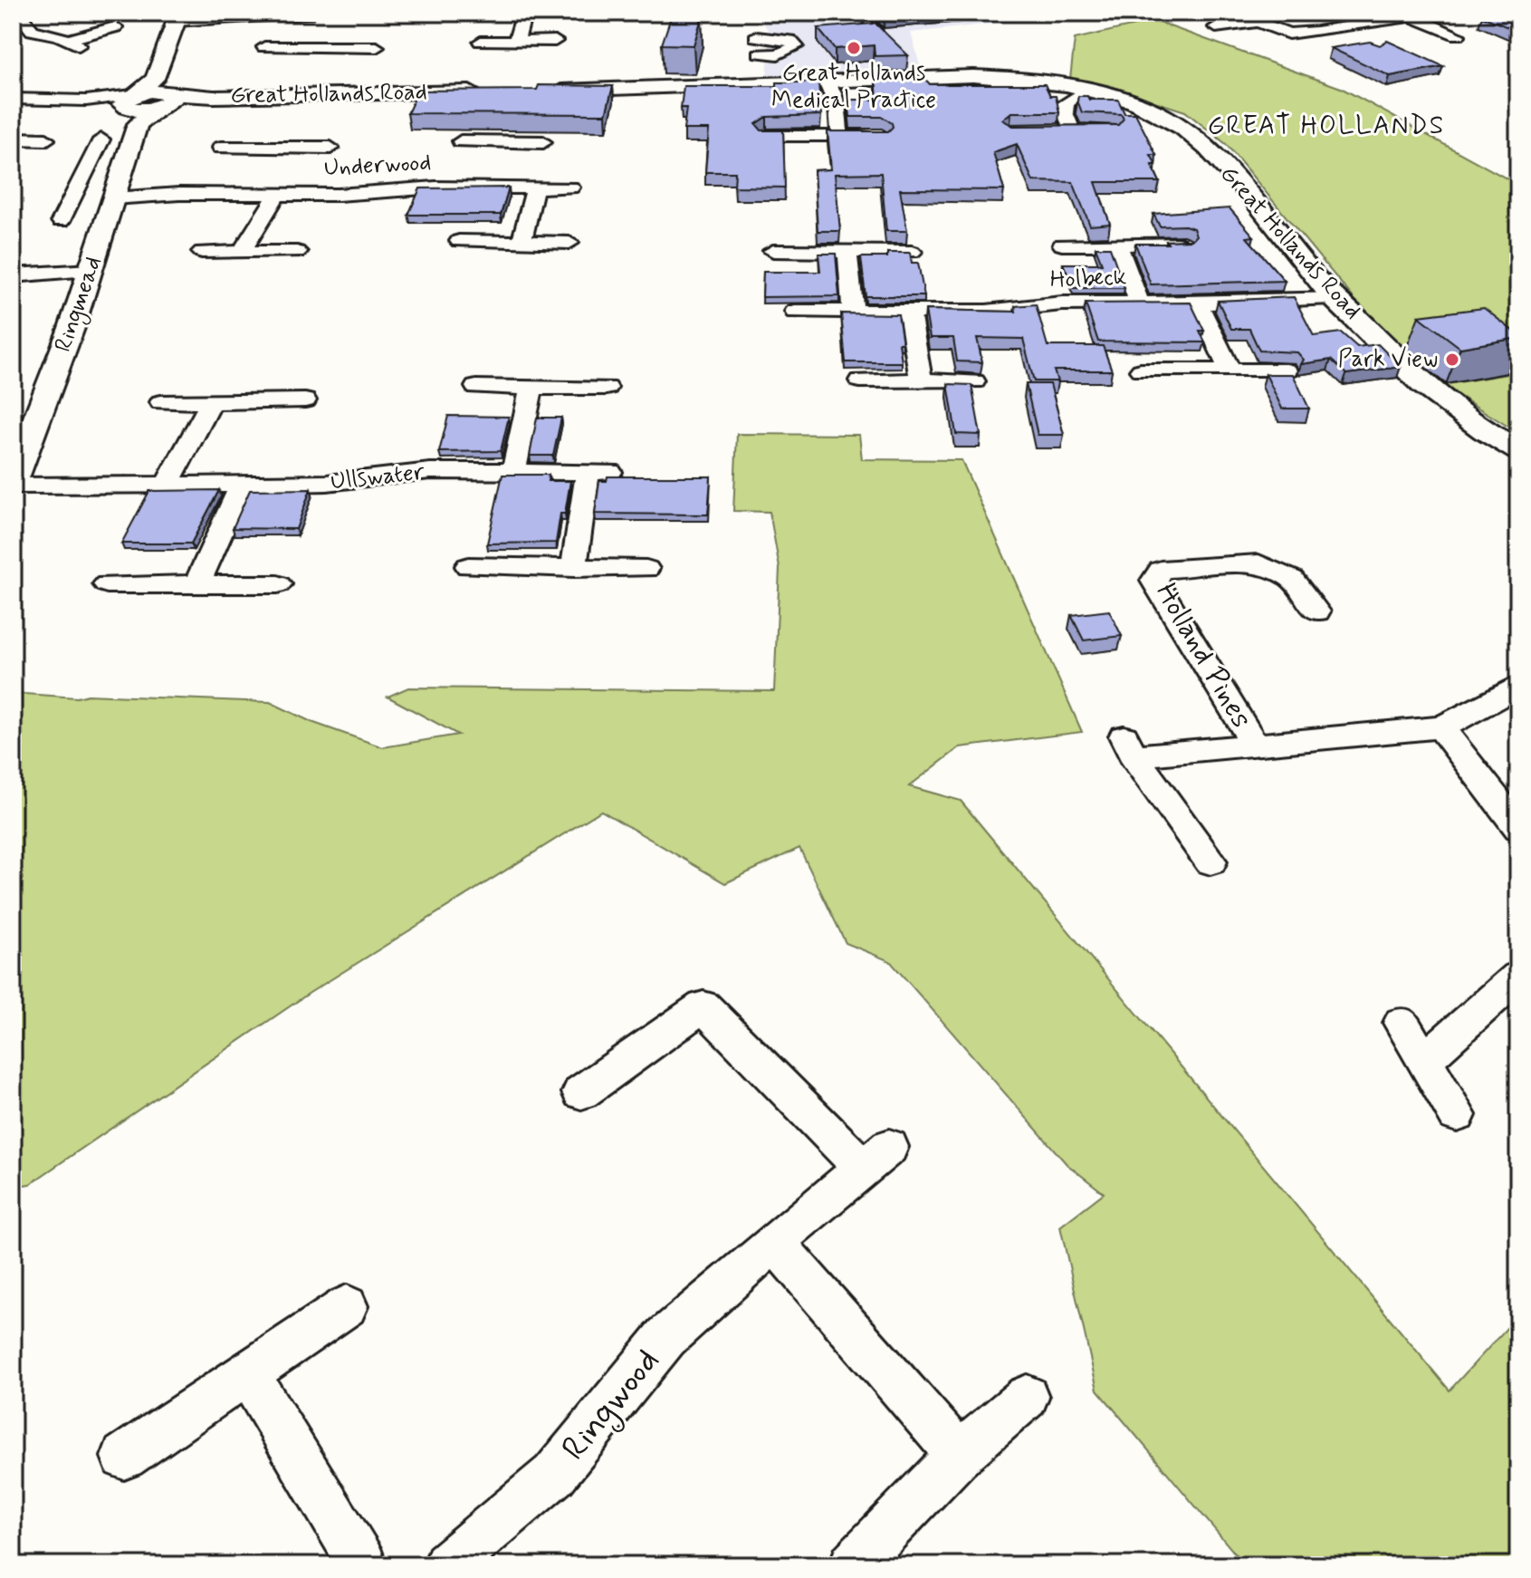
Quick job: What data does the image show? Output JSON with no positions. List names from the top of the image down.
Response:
{
  "streets": {
    "street": [
      "Great Hollands Road",
      "Underwood",
      "Holbeck",
      "Ringmead",
      "Ullswater",
      "Holland Pines",
      "Ringwood"
    ]
  },
  "crossings": [
    ["Great Hollands Road", "Holbeck"],
    ["Great Hollands Road", "Ringmead"],
    ["Underwood", "Ringmead"],
    ["Ringmead", "Ullswater"]
  ],
  "districts": ["GREAT HOLLANDS"],
  "places": ["Great Hollands Medical Practice", "Park View"]
}
